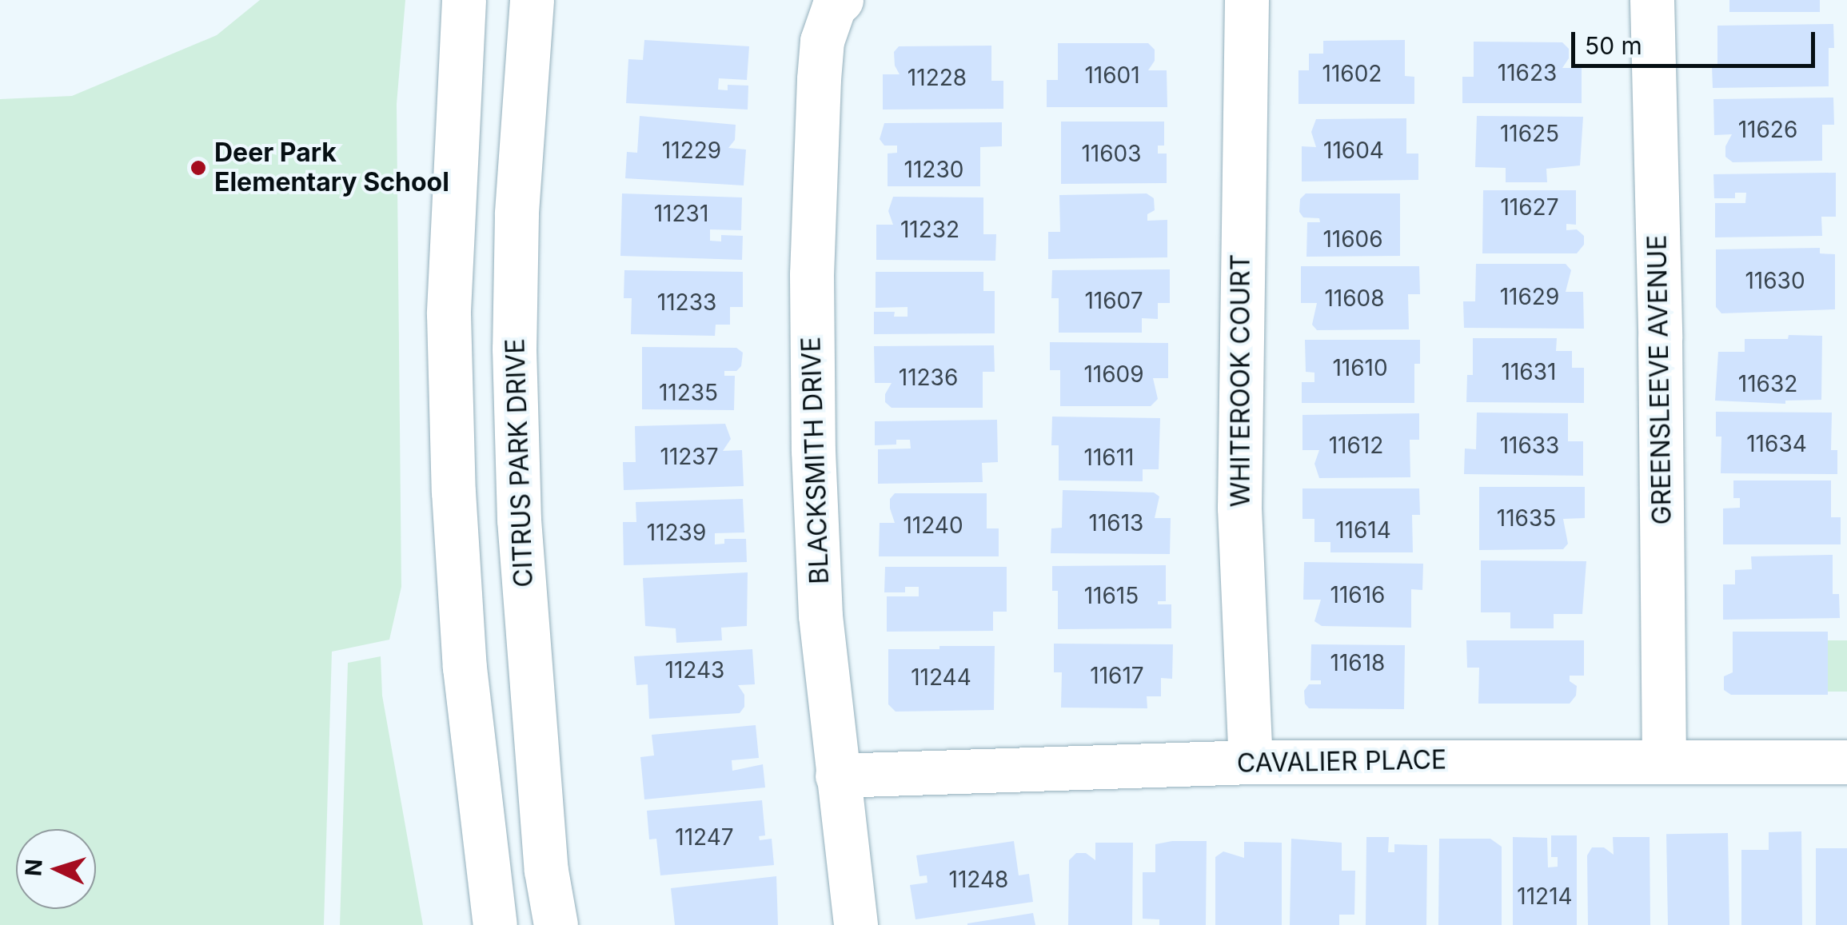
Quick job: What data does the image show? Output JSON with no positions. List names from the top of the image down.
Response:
{
  "streets": {
    "street": [
      "GREENSLEEVE AVENUE",
      "WHITEROOK COURT",
      "BLACKSMITH DRIVE",
      "CITRUS PARK DRIVE",
      "CAVALIER PLACE"
    ]
  },
  "crossings": [
    ["GREENSLEEVE AVENUE", "CAVALIER PLACE"],
    ["WHITEROOK COURT", "CAVALIER PLACE"],
    ["BLACKSMITH DRIVE", "CAVALIER PLACE"]
  ],
  "places": ["Deer Park Elementary School"],
  "house_numbers": [
    "11623",
    "11602",
    "11601",
    "11228",
    "11626",
    "11625",
    "11229",
    "11604",
    "11603",
    "11230",
    "11627",
    "11231",
    "11232",
    "11606",
    "11630",
    "11629",
    "11608",
    "11607",
    "11233",
    "11610",
    "11631",
    "11609",
    "11236",
    "11632",
    "11235",
    "11634",
    "11612",
    "11633",
    "11237",
    "11611",
    "11635",
    "11613",
    "11240",
    "11614",
    "11239",
    "11616",
    "11615",
    "11618",
    "11243",
    "11617",
    "11244",
    "11247",
    "11248",
    "11214"
  ],
  "scale_bar": "50 m",
  "north": "left"
}
